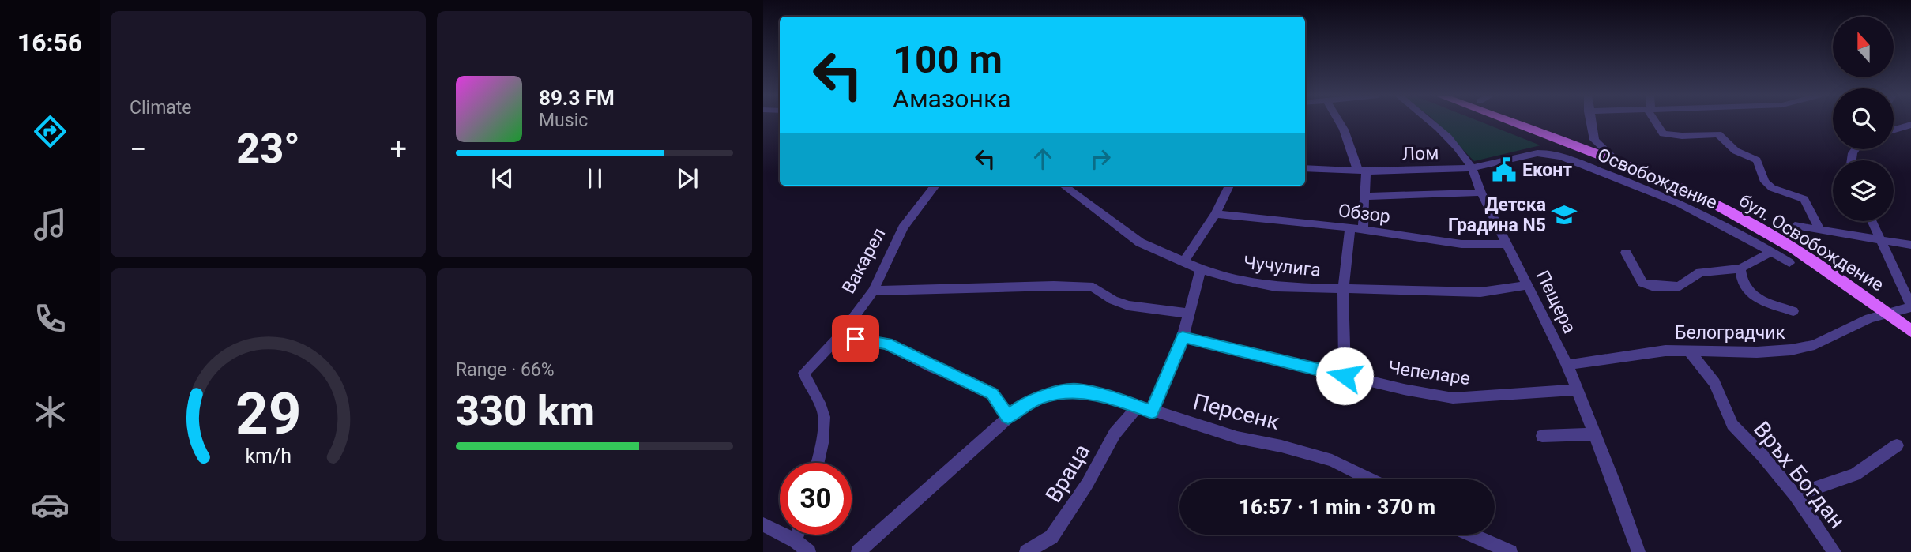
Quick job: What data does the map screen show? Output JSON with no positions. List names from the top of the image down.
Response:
{
  "streets": {
    "main road": ["бул. Освобождение"],
    "street": [
      "Лом",
      "Освобождение",
      "Обзор",
      "Вакарел",
      "Чучулига",
      "Пещера",
      "Белоградчик",
      "Чепеларе",
      "Персенк",
      "Враца",
      "Връх Богдан"
    ]
  },
  "crossings": [
    ["Лом", "Освобождение"],
    ["Лом", "Пещера"],
    ["Обзор", "Пещера"],
    ["бул. Освобождение", "Белоградчик"],
    ["Чучулига", "Пещера"],
    ["Пещера", "Белоградчик"],
    ["Пещера", "Чепеларе"],
    ["Белоградчик", "Връх Богдан"],
    ["Персенк", "Враца"]
  ],
  "places": {
    "public building": ["Еконт"],
    "school or university": ["Детска Градина N5"]
  },
  "north": "top",
  "page": {
    "tabs": "16:56",
    "tile": [
      "Climate",
      ["Range · 66%", "330 km"]
    ],
    "turn": ["100 m", "Амазонка"],
    "song": ["89.3 FM", "Music"],
    "heat": ["−", "23°", "+"],
    "limit": "30",
    "trip": "16:57 · 1 min · 370 m",
    "gauge": ["29", "km/h"]
  }
}
